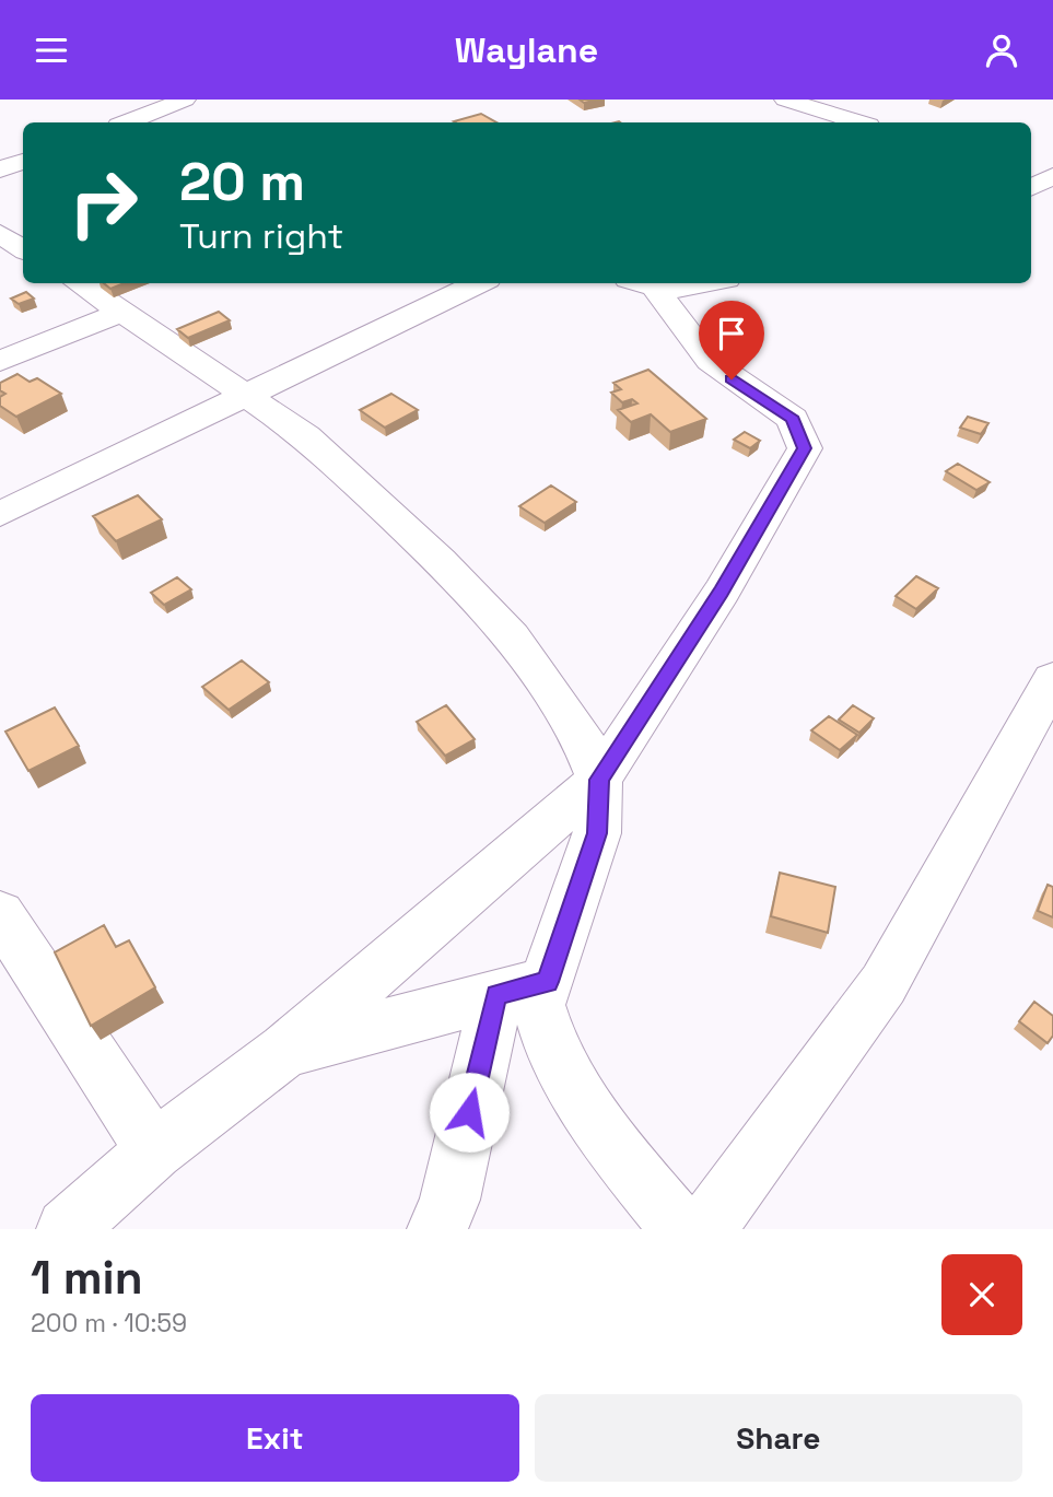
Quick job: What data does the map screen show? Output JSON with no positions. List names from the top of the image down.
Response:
{
  "page": {
    "header": "Waylane",
    "turn": ["20 m", "Turn right"],
    "heading": ["1 min", "200 m · 10:59"],
    "buttons": ["Exit", "Share"]
  }
}
